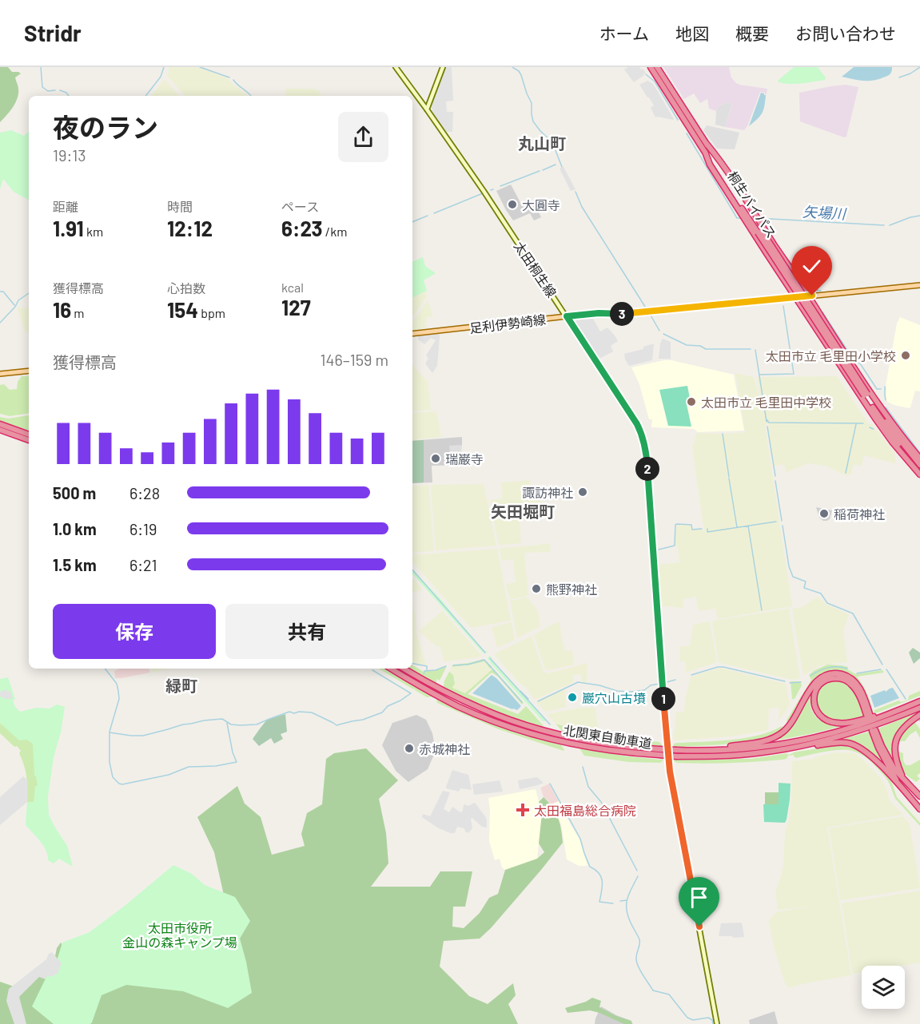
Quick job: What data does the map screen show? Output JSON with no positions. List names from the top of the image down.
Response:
{
  "streets": {
    "highway": ["桐生バイパス", "北関東自動車道"],
    "main road": ["太田桐生線", "足利伊勢崎線"]
  },
  "crossings": [
    ["太田桐生線", "足利伊勢崎線"]
  ],
  "districts": ["丸山町", "矢田堀町", "緑町"],
  "water": ["矢場川"],
  "parks": ["太田市役所 金山の森キャンプ場"],
  "places": {
    "other": [
      "大圓寺",
      "太田市立 毛里田小学校",
      "太田市立 毛里田中学校",
      "瑞巌寺",
      "諏訪神社",
      "稲荷神社",
      "熊野神社",
      "巖穴山古墳",
      "赤城神社"
    ],
    "health": ["太田福島総合病院"]
  },
  "page": {
    "header": "Stridr",
    "nav": [
      "ホーム",
      "地図",
      "概要",
      "お問い合わせ"
    ],
    "heading": ["夜のラン", "19:13"],
    "stats": [
      ["距離", "1.91 km"],
      ["時間", "12:12"],
      ["ペース", "6:23 /km"],
      ["獲得標高", "16 m"],
      ["心拍数", "154 bpm"],
      ["kcal", "127"]
    ],
    "pins": ["3", "2", "1"],
    "chart": ["獲得標高", "146–159 m"],
    "list": [
      {
        "name": "500 m",
        "note": "6:28"
      },
      {
        "name": "1.0 km",
        "note": "6:19"
      },
      {
        "name": "1.5 km",
        "note": "6:21"
      }
    ],
    "buttons": ["保存", "共有"]
  }
}
